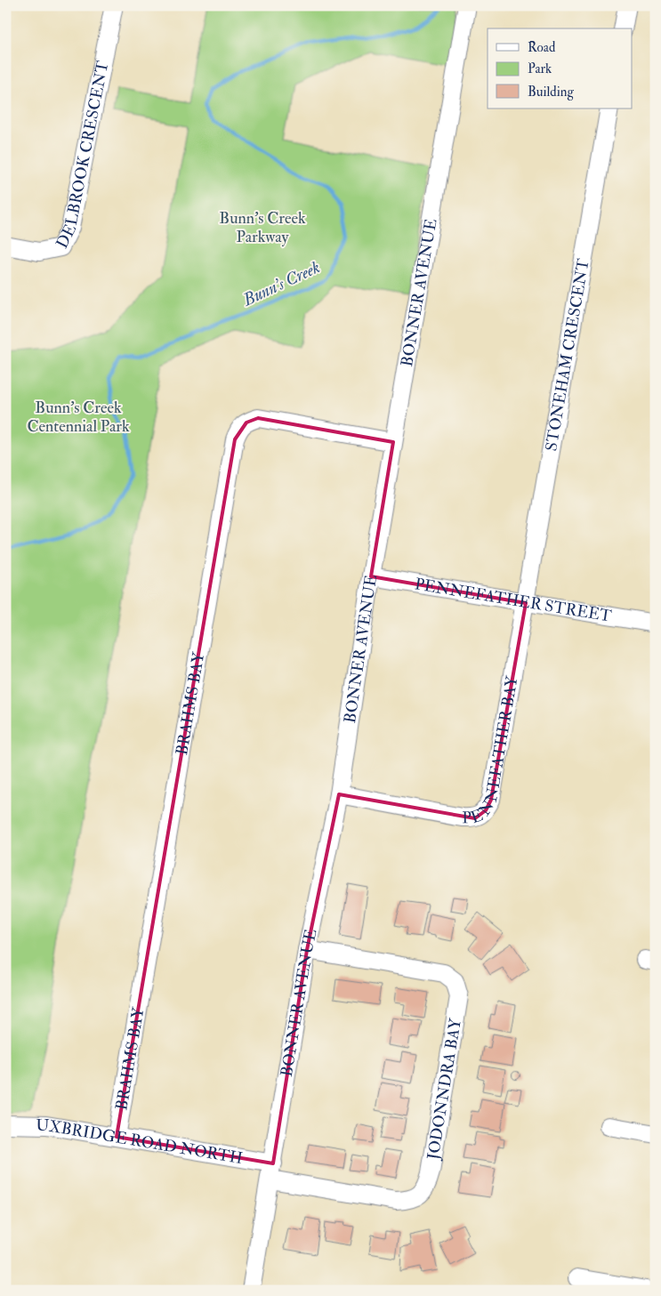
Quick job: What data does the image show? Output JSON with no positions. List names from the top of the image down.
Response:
{
  "streets": {
    "street": [
      "DELBROOK CRESCENT",
      "BONNER AVENUE",
      "STONEHAM CRESCENT",
      "PENNEFATHER STREET",
      "BRAHMS BAY",
      "PENNEFATHER BAY",
      "JODONNDRA BAY",
      "UXBRIDGE ROAD NORTH"
    ]
  },
  "crossings": [
    ["BONNER AVENUE", "PENNEFATHER STREET"],
    ["BONNER AVENUE", "BRAHMS BAY"],
    ["BONNER AVENUE", "PENNEFATHER BAY"],
    ["BONNER AVENUE", "JODONNDRA BAY"],
    ["BONNER AVENUE", "UXBRIDGE ROAD NORTH"],
    ["STONEHAM CRESCENT", "PENNEFATHER STREET"],
    ["STONEHAM CRESCENT", "PENNEFATHER BAY"],
    ["PENNEFATHER STREET", "PENNEFATHER BAY"],
    ["BRAHMS BAY", "UXBRIDGE ROAD NORTH"],
    ["JODONNDRA BAY", "UXBRIDGE ROAD NORTH"]
  ],
  "water": ["Bunn's Creek"],
  "parks": ["Bunn's Creek Parkway", "Bunn's Creek Centennial Park"],
  "legend": ["Road", "Park", "Building"]
}
